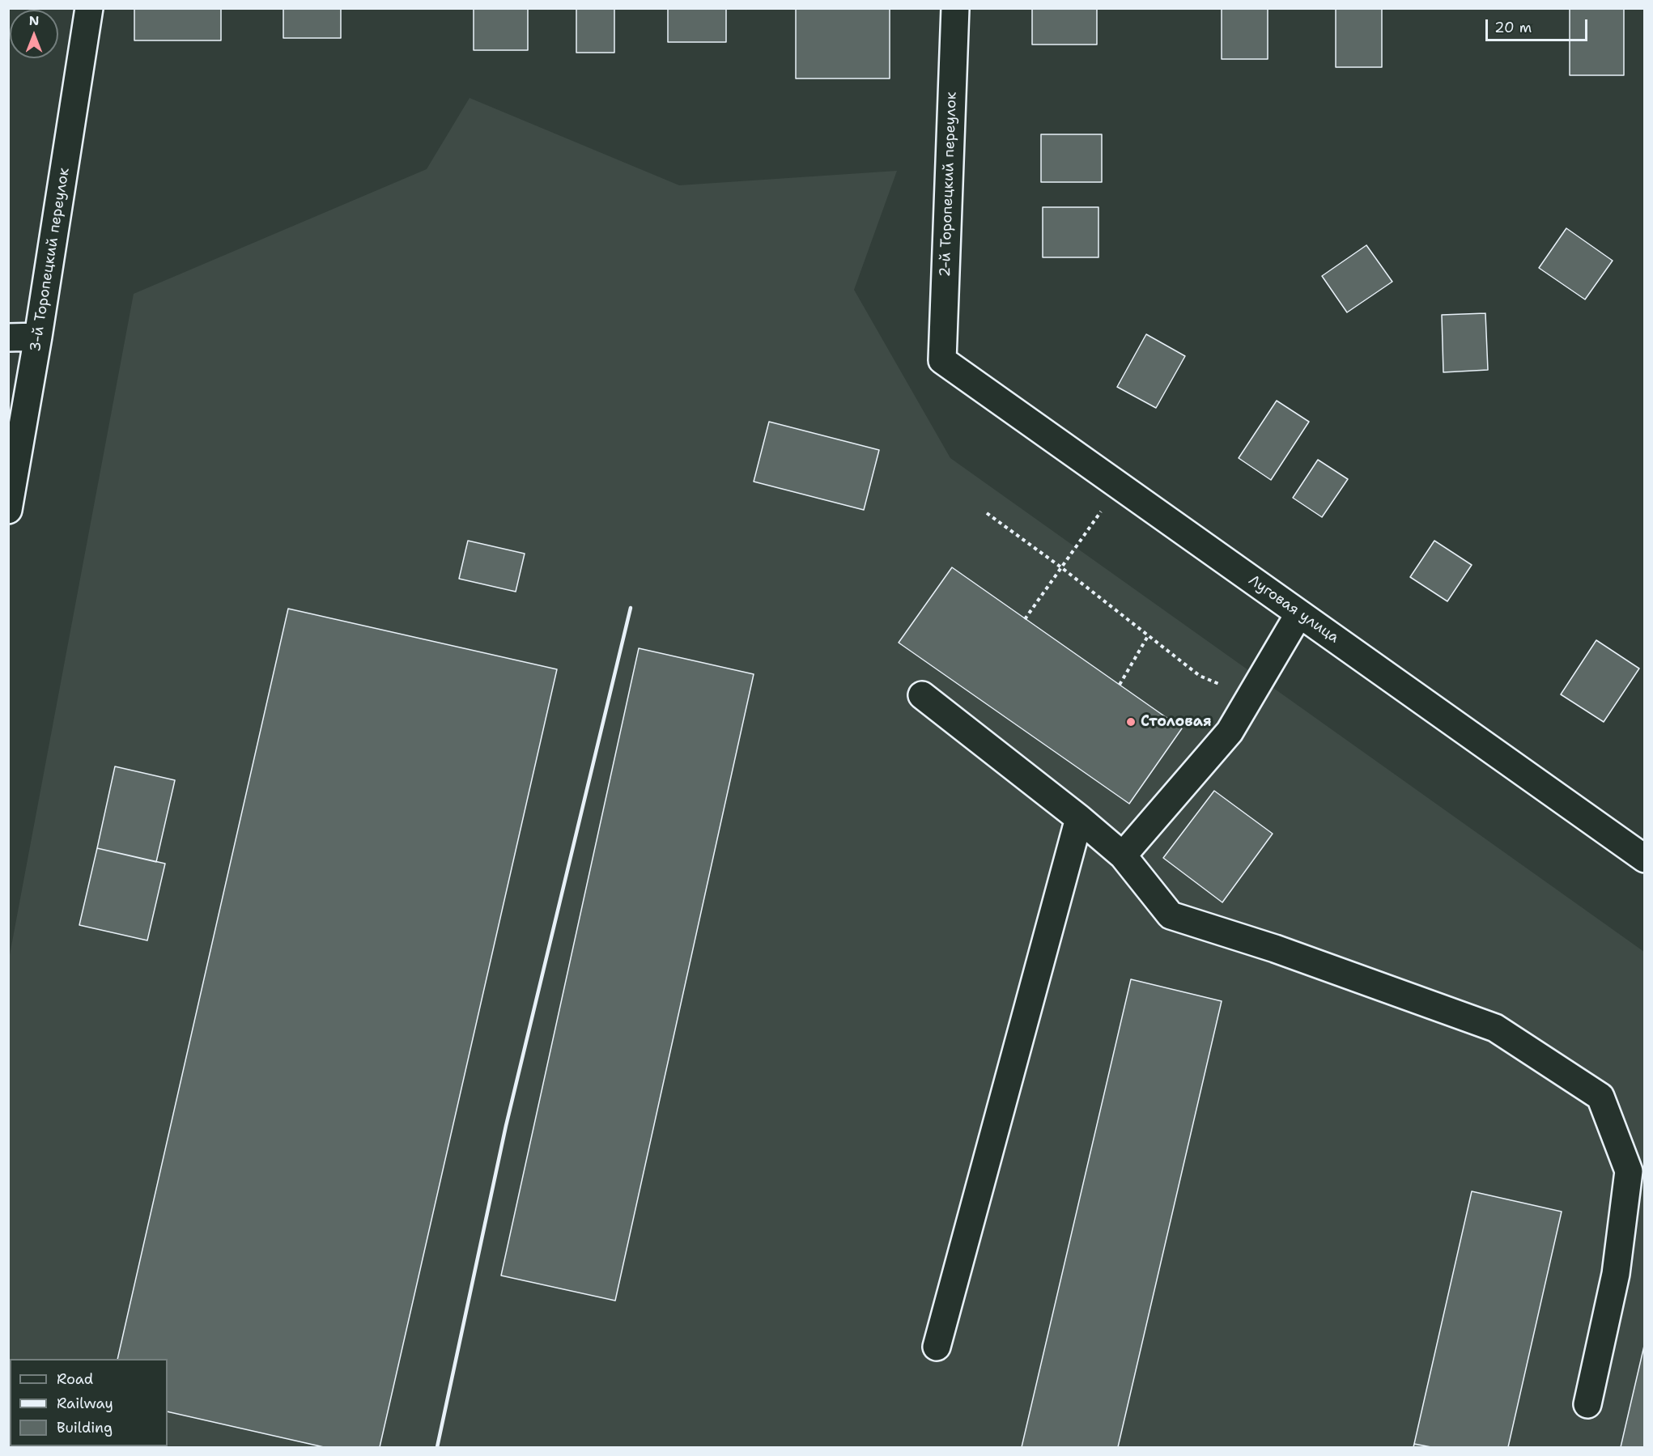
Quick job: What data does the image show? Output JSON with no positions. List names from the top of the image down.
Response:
{
  "streets": {
    "street": ["2-й Торопецкий переулок", "3-й Торопецкий переулок", "Луговая улица"]
  },
  "crossings": [
    ["2-й Торопецкий переулок", "Луговая улица"]
  ],
  "places": ["Столовая"],
  "legend": ["Road", "Railway", "Building"],
  "scale_bar": "20 m",
  "north": "top"
}
